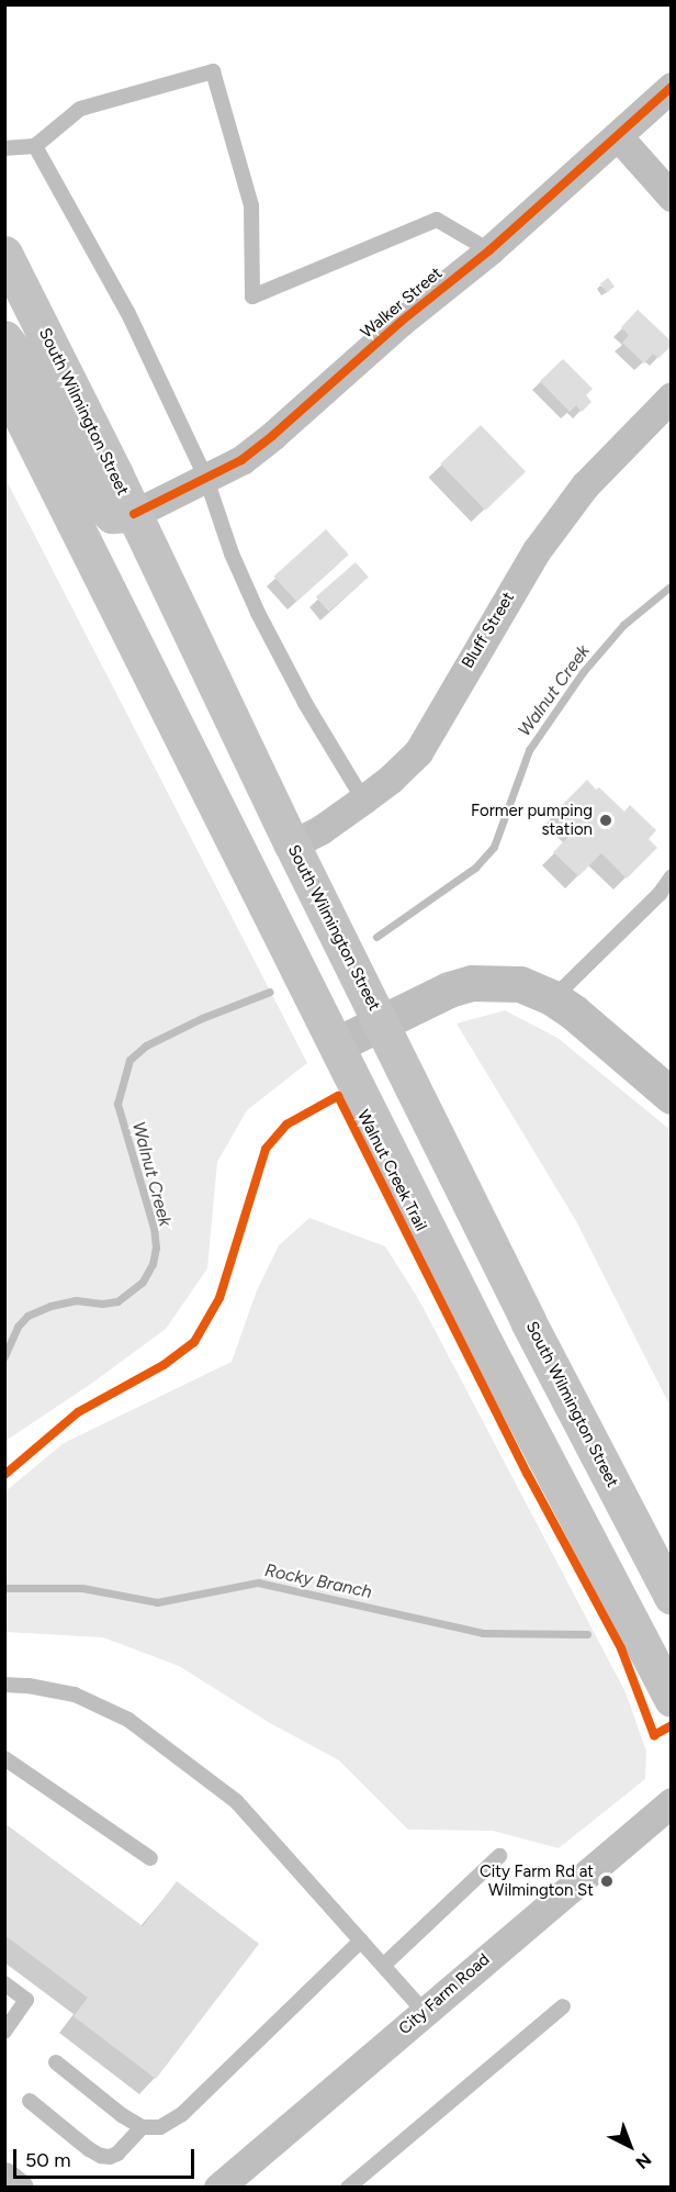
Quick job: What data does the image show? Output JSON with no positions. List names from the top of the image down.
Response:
{
  "streets": {
    "main road": ["South Wilmington Street"],
    "street": ["Walker Street", "Bluff Street", "City Farm Road"],
    "cycle path": ["Walnut Creek Trail"]
  },
  "crossings": [
    ["Walker Street", "South Wilmington Street"],
    ["South Wilmington Street", "Bluff Street"]
  ],
  "water": ["Walnut Creek", "Rocky Branch"],
  "places": ["Former pumping station", "City Farm Rd at Wilmington St"],
  "scale_bar": "50 m",
  "north": "bottom right"
}
